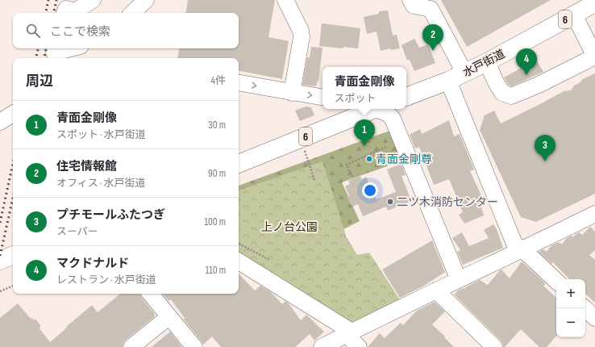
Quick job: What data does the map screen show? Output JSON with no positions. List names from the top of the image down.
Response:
{
  "streets": {
    "highway": ["6", "水戸街道"]
  },
  "parks": ["上ノ台公園"],
  "places": ["青面金剛尊", "二ツ木消防センター"],
  "page": {
    "search": "ここで検索",
    "pins": [
      "2",
      "4",
      "1",
      "3"
    ],
    "heading": ["周辺", "4件"],
    "popup": ["青面金剛像", "スポット"],
    "list": [
      {
        "mark": "1",
        "name": "青面金剛像",
        "note": "スポット · 水戸街道",
        "value": "30 m"
      },
      {
        "mark": "2",
        "name": "住宅情報館",
        "note": "オフィス · 水戸街道",
        "value": "90 m"
      },
      {
        "mark": "3",
        "name": "プチモールふたつぎ",
        "note": "スーパー",
        "value": "100 m"
      },
      {
        "mark": "4",
        "name": "マクドナルド",
        "note": "レストラン · 水戸街道",
        "value": "110 m"
      }
    ],
    "map_buttons": ["+", "−"]
  }
}
